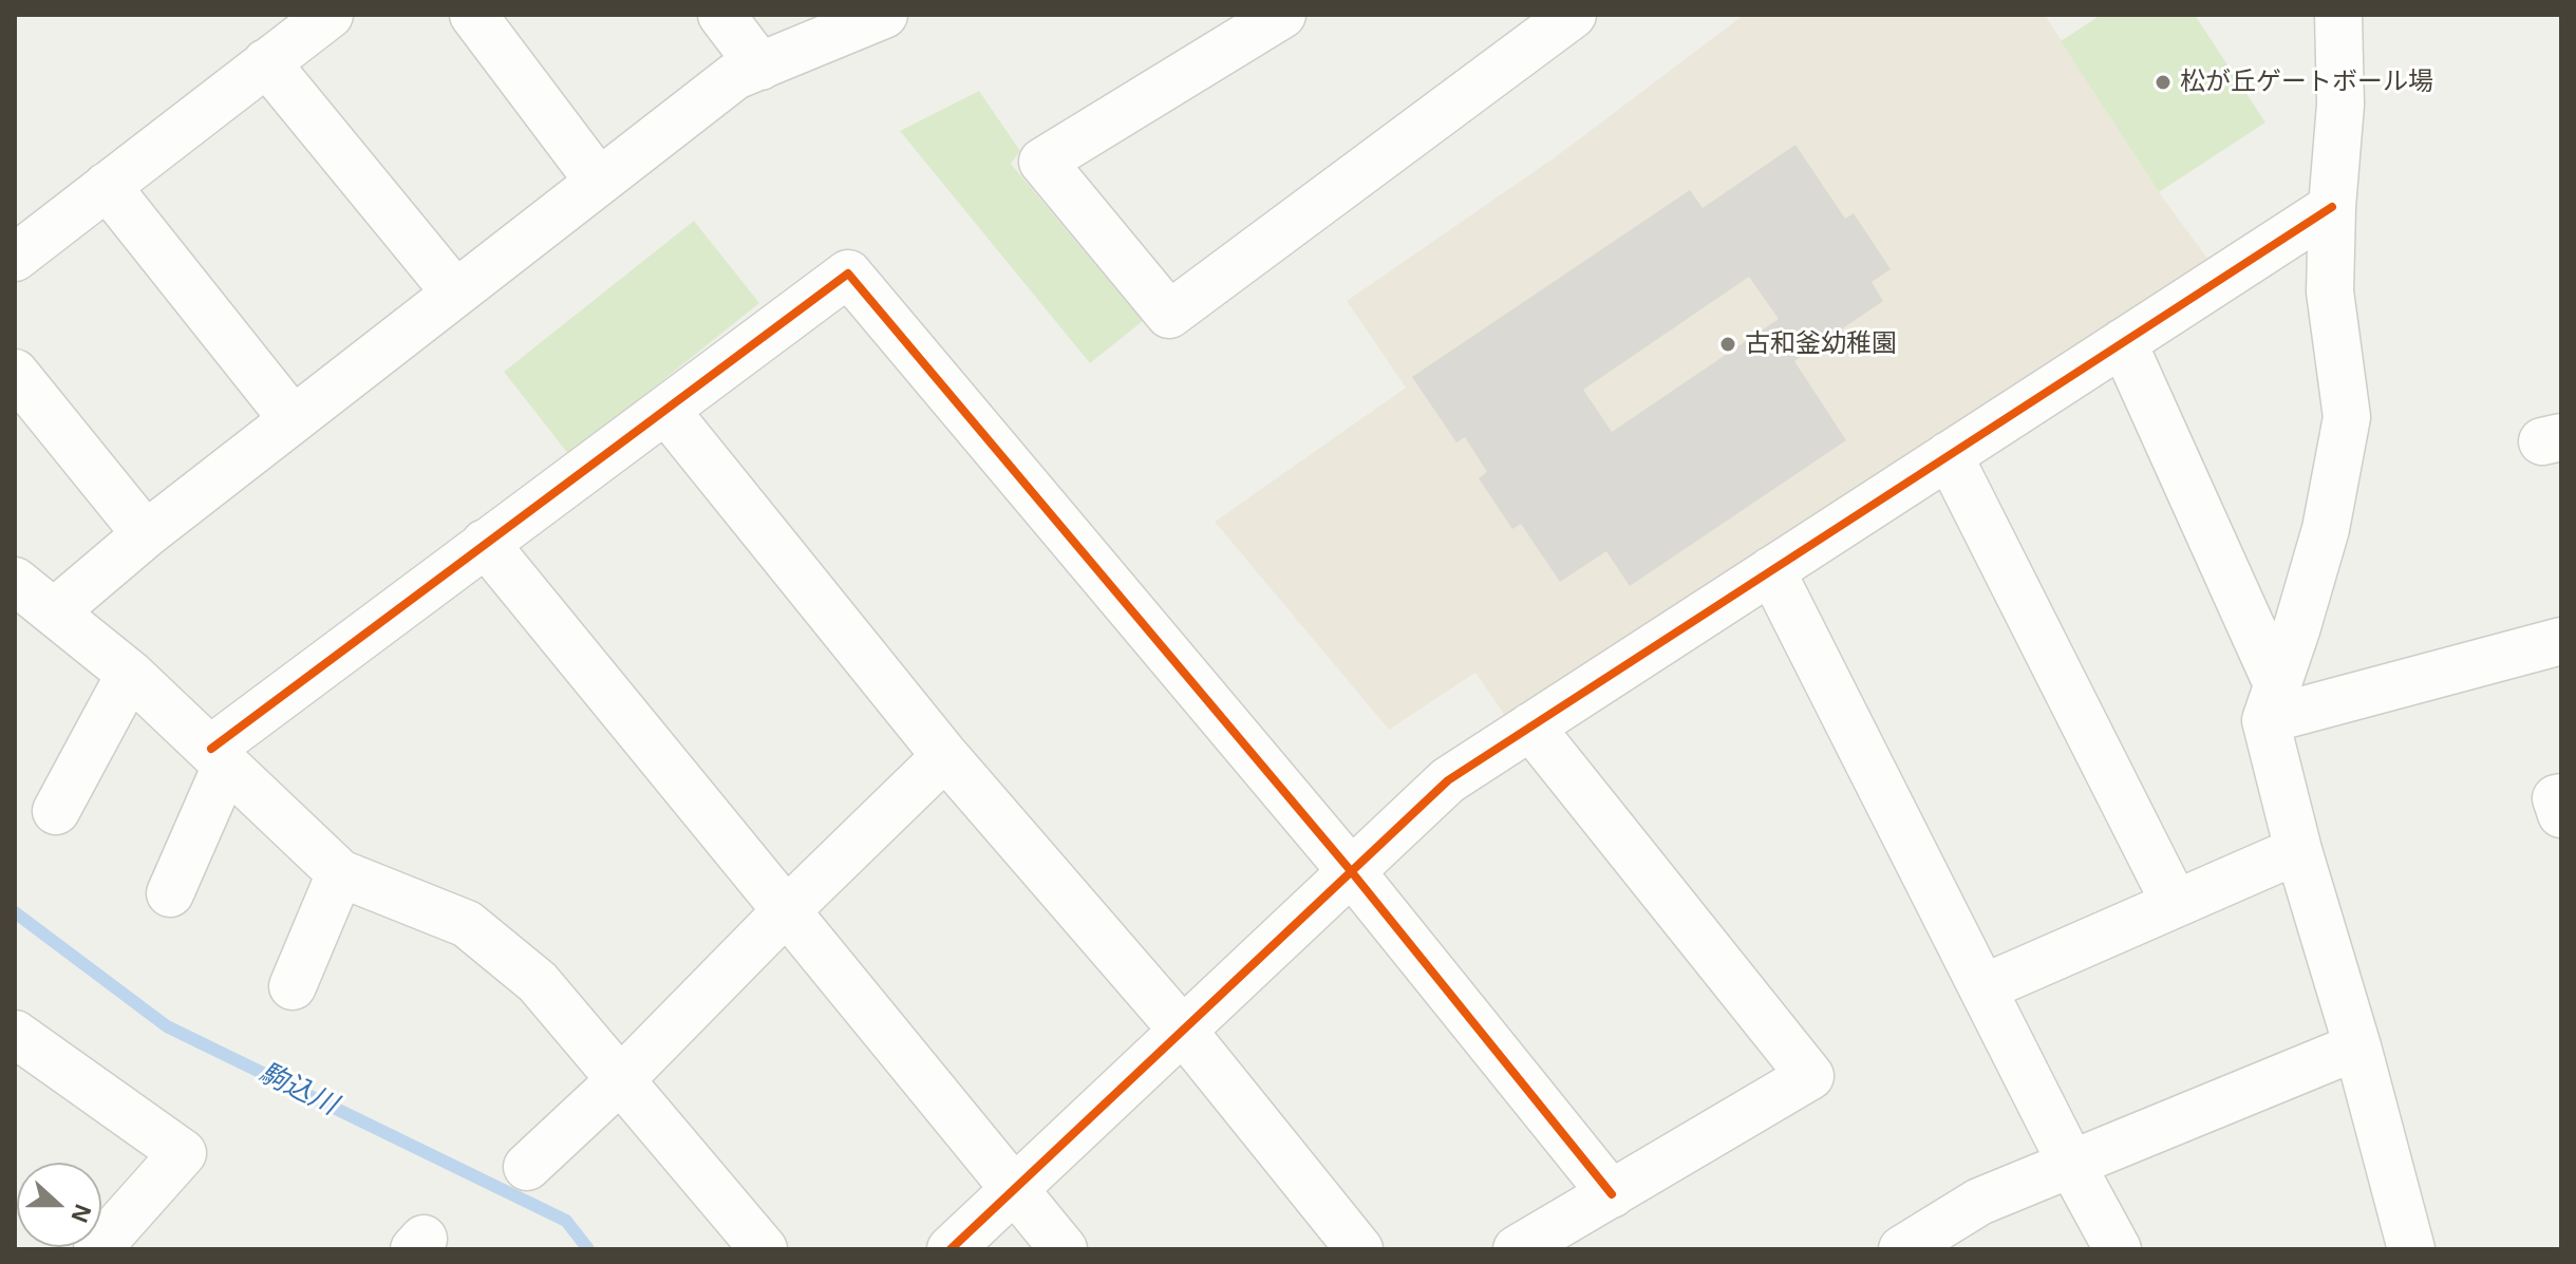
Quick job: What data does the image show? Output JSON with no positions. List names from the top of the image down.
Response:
{
  "water": ["駒込川"],
  "places": ["松が丘ゲートボール場", "古和釜幼稚園"],
  "north": "right"
}
